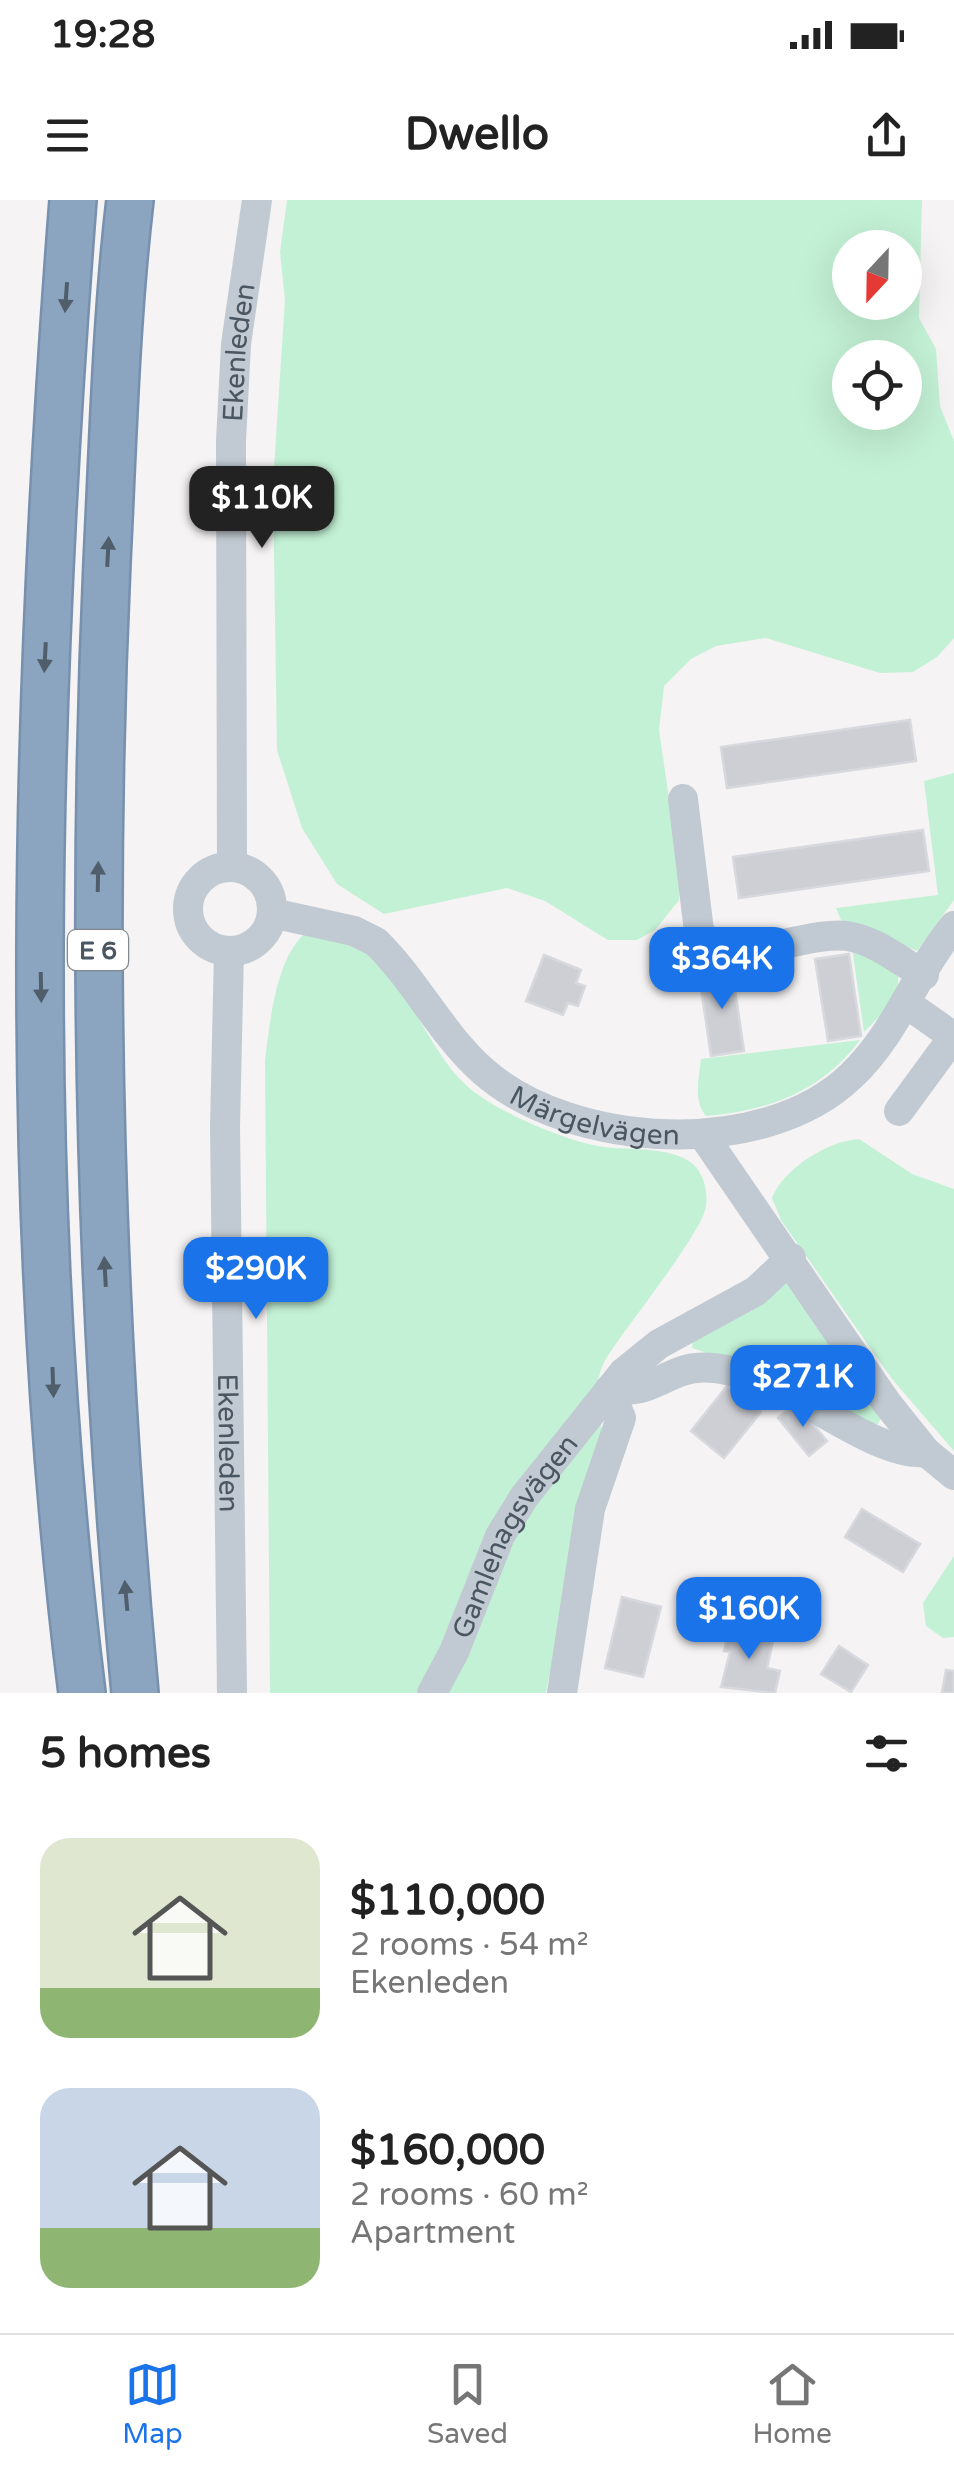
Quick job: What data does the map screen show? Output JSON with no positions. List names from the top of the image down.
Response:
{
  "streets": {
    "highway": ["E 6"],
    "street": ["Ekenleden", "Märgelvägen", "Gamlehagsvägen"]
  },
  "crossings": [
    ["Ekenleden", "Märgelvägen"]
  ],
  "north": "bottom",
  "page": {
    "status": "19:28",
    "header": "Dwello",
    "price": [
      "$110K",
      "$364K",
      "$290K",
      "$271K",
      "$160K"
    ],
    "heading": "5 homes",
    "list": [
      {
        "name": "$110,000",
        "note": "2 rooms · 54 m² · Ekenleden"
      },
      {
        "name": "$160,000",
        "note": "2 rooms · 60 m² · Apartment"
      }
    ],
    "tabs": ["Map", "Saved", "Home"]
  }
}
